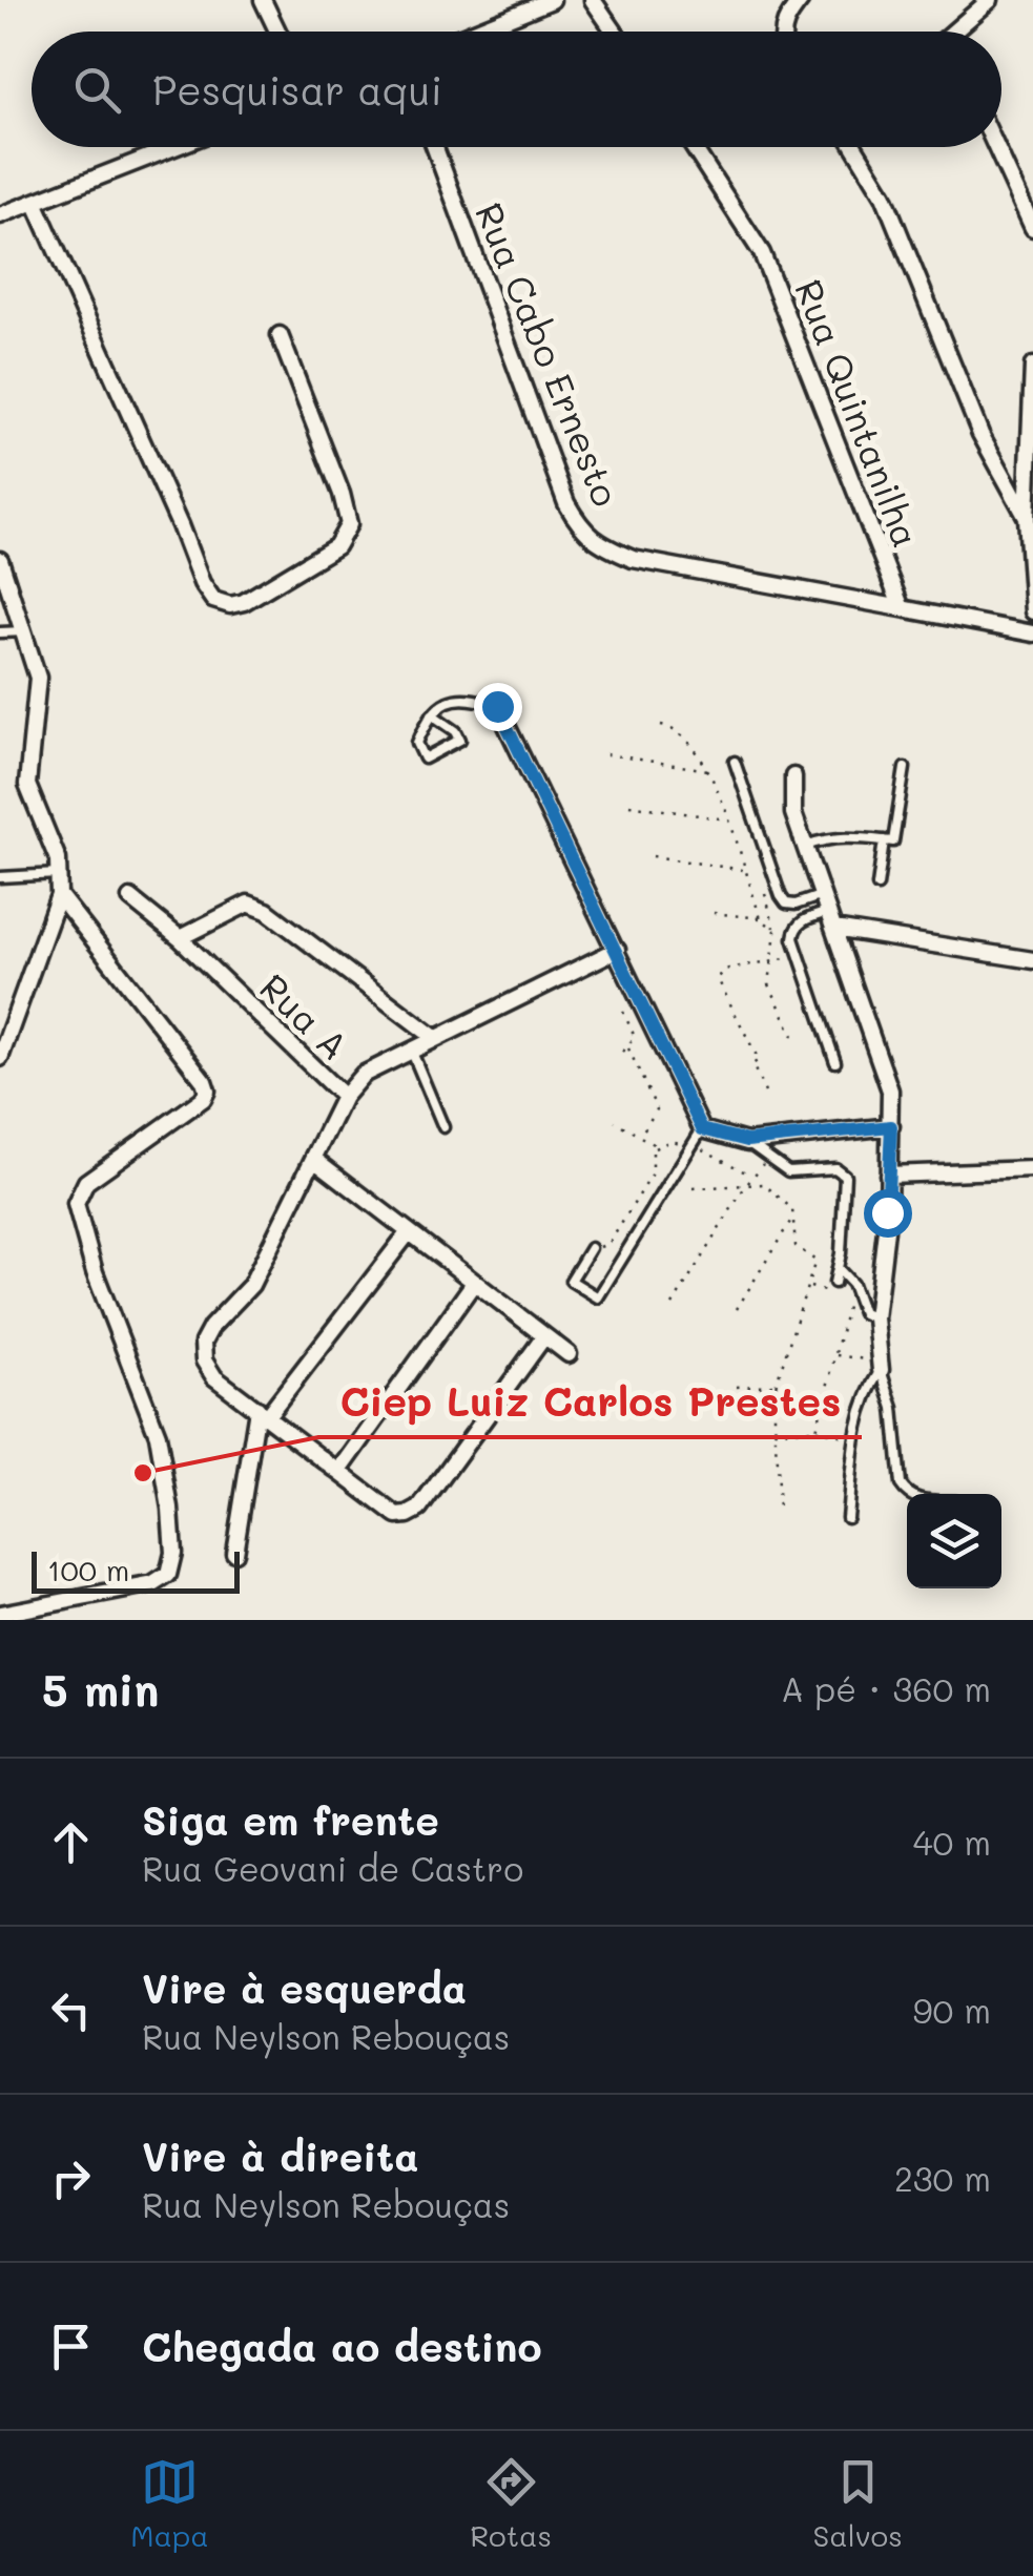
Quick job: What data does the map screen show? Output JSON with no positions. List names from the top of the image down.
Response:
{
  "streets": {
    "street": ["Rua Cabo Ernesto", "Rua Quintanilha", "Rua A"]
  },
  "crossings": [
    ["Rua Cabo Ernesto", "Rua Quintanilha"]
  ],
  "places": ["Ciep Luiz Carlos Prestes"],
  "scale_bar": "100 m",
  "page": {
    "search": "Pesquisar aqui",
    "scale": "100 m",
    "heading": ["5 min", "A pé · 360 m"],
    "list": [
      ["Siga em frente", "Rua Geovani de Castro", "40 m"],
      ["Vire à esquerda", "Rua Neylson Rebouças", "90 m"],
      ["Vire à direita", "Rua Neylson Rebouças", "230 m"],
      "Chegada ao destino"
    ],
    "nav": ["Mapa", "Rotas", "Salvos"]
  }
}
